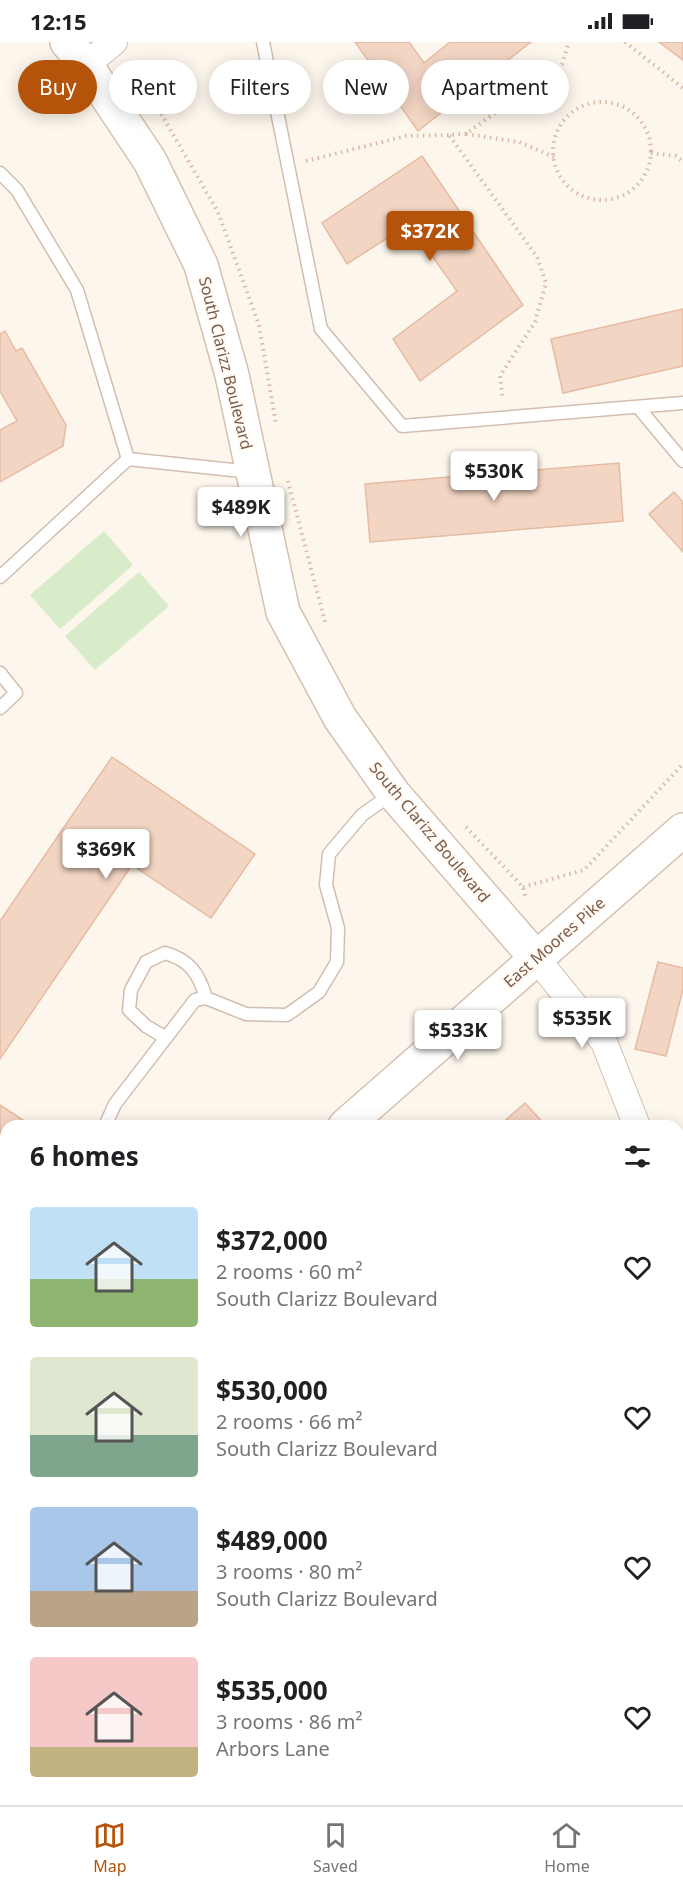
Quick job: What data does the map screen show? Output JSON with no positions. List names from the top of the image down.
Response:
{
  "streets": {
    "street": ["South Clarizz Boulevard", "East Moores Pike"]
  },
  "crossings": [
    ["South Clarizz Boulevard", "East Moores Pike"]
  ],
  "page": {
    "status": "12:15",
    "chip": [
      "Buy",
      "Rent",
      "Filters",
      "New",
      "Apartment"
    ],
    "price": [
      "$372K",
      "$530K",
      "$489K",
      "$369K",
      "$535K",
      "$533K"
    ],
    "heading": "6 homes",
    "list": [
      {
        "name": "$372,000",
        "note": "2 rooms · 60 m² · South Clarizz Boulevard"
      },
      {
        "name": "$530,000",
        "note": "2 rooms · 66 m² · South Clarizz Boulevard"
      },
      {
        "name": "$489,000",
        "note": "3 rooms · 80 m² · South Clarizz Boulevard"
      },
      {
        "name": "$535,000",
        "note": "3 rooms · 86 m² · Arbors Lane"
      }
    ],
    "tabs": ["Map", "Saved", "Home"]
  }
}
